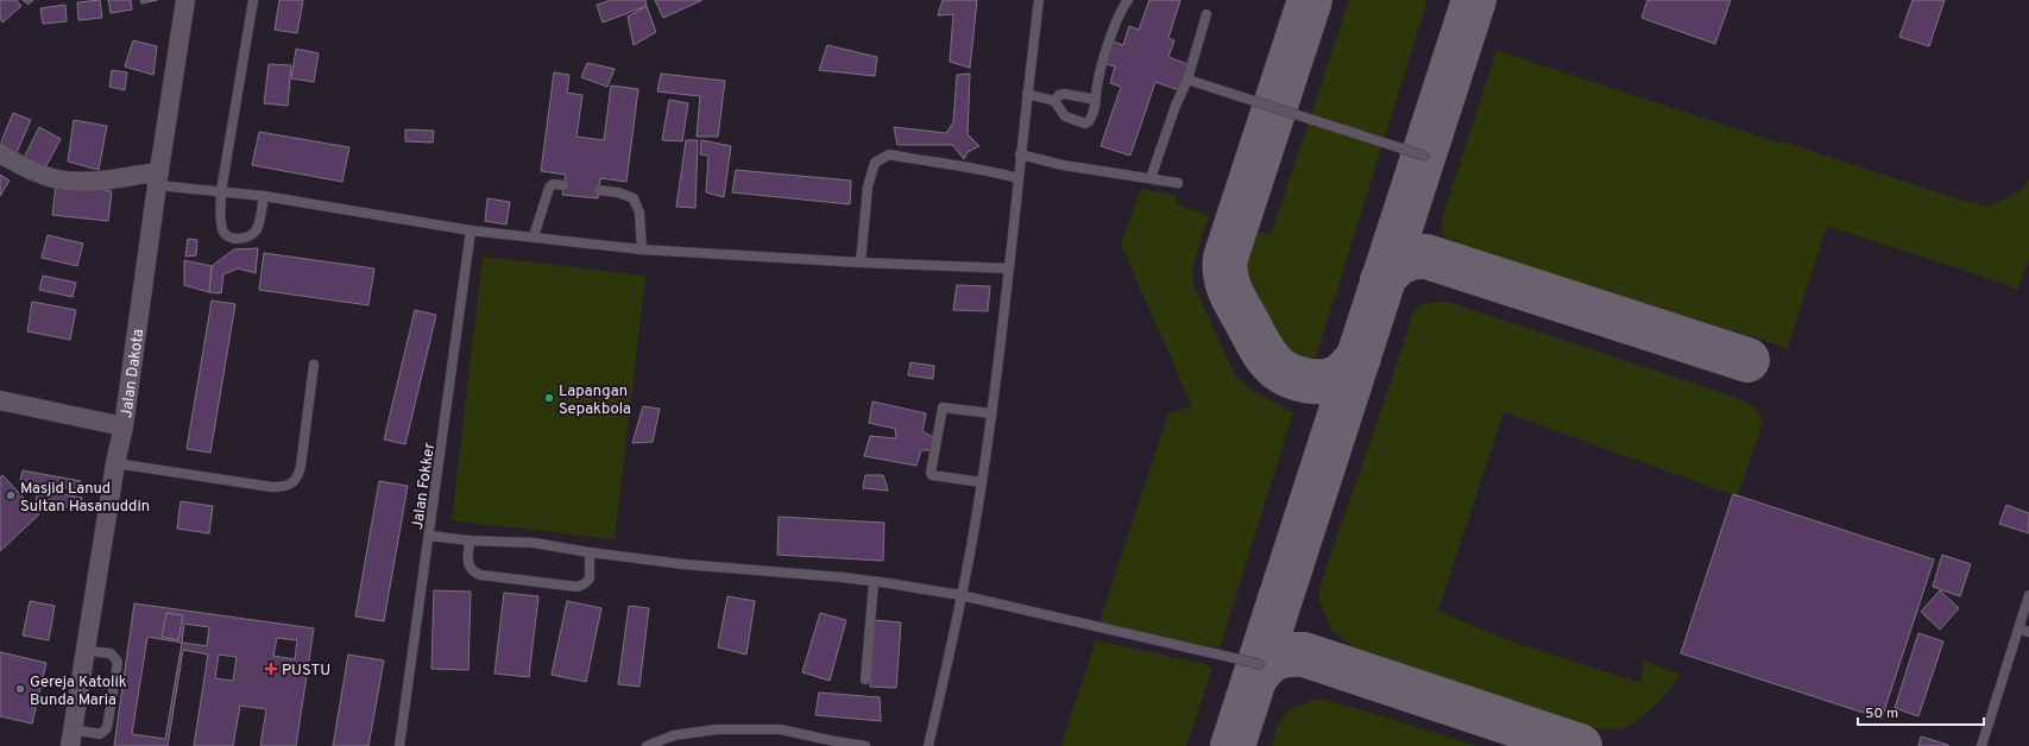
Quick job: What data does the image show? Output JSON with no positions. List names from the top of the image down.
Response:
{
  "streets": {
    "street": ["Jalan Dakota"],
    "lane": ["Jalan Fokker"]
  },
  "places": {
    "other": ["Lapangan Sepakbola", "Masjid Lanud Sultan Hasanuddin", "Gereja Katolik Bunda Maria"],
    "health": ["PUSTU"]
  },
  "scale_bar": "50 m"
}
